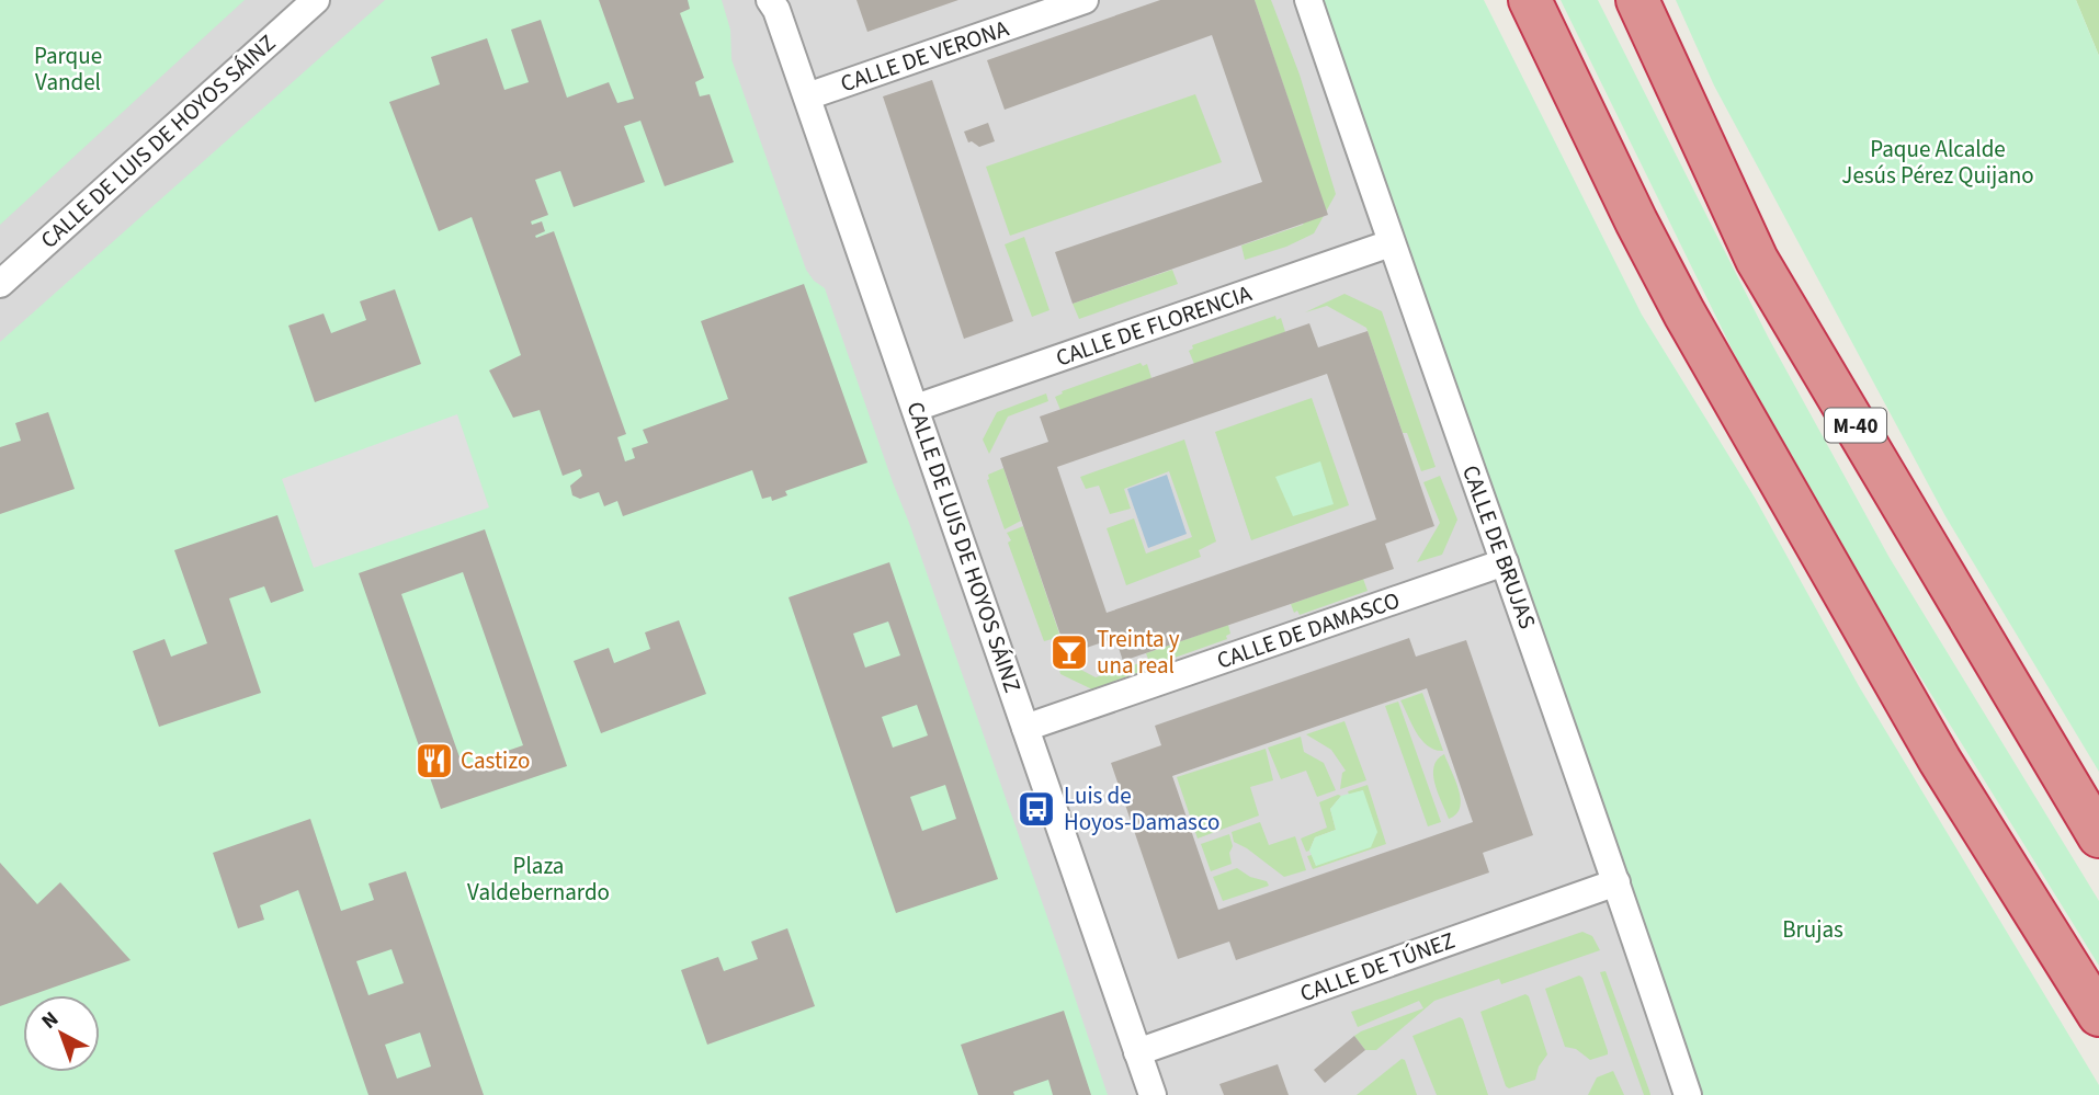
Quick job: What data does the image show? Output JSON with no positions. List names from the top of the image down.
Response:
{
  "streets": {
    "highway": ["M-40"],
    "street": [
      "CALLE DE VERONA",
      "CALLE DE LUIS DE HOYOS SÁINZ",
      "CALLE DE FLORENCIA",
      "CALLE DE BRUJAS",
      "CALLE DE DAMASCO",
      "CALLE DE TÚNEZ"
    ]
  },
  "crossings": [
    ["CALLE DE VERONA", "CALLE DE LUIS DE HOYOS SÁINZ"],
    ["CALLE DE LUIS DE HOYOS SÁINZ", "CALLE DE FLORENCIA"],
    ["CALLE DE LUIS DE HOYOS SÁINZ", "CALLE DE DAMASCO"],
    ["CALLE DE LUIS DE HOYOS SÁINZ", "CALLE DE TÚNEZ"],
    ["CALLE DE FLORENCIA", "CALLE DE BRUJAS"],
    ["CALLE DE BRUJAS", "CALLE DE DAMASCO"],
    ["CALLE DE BRUJAS", "CALLE DE TÚNEZ"]
  ],
  "parks": [
    "Parque Vandel",
    "Paque Alcalde Jesús Pérez Quijano",
    "Plaza Valdebernardo",
    "Brujas"
  ],
  "places": {
    "bar": ["Treinta y una real"],
    "restaurant": ["Castizo"],
    "bus stop": ["Luis de Hoyos-Damasco"]
  },
  "north": "top left"
}
